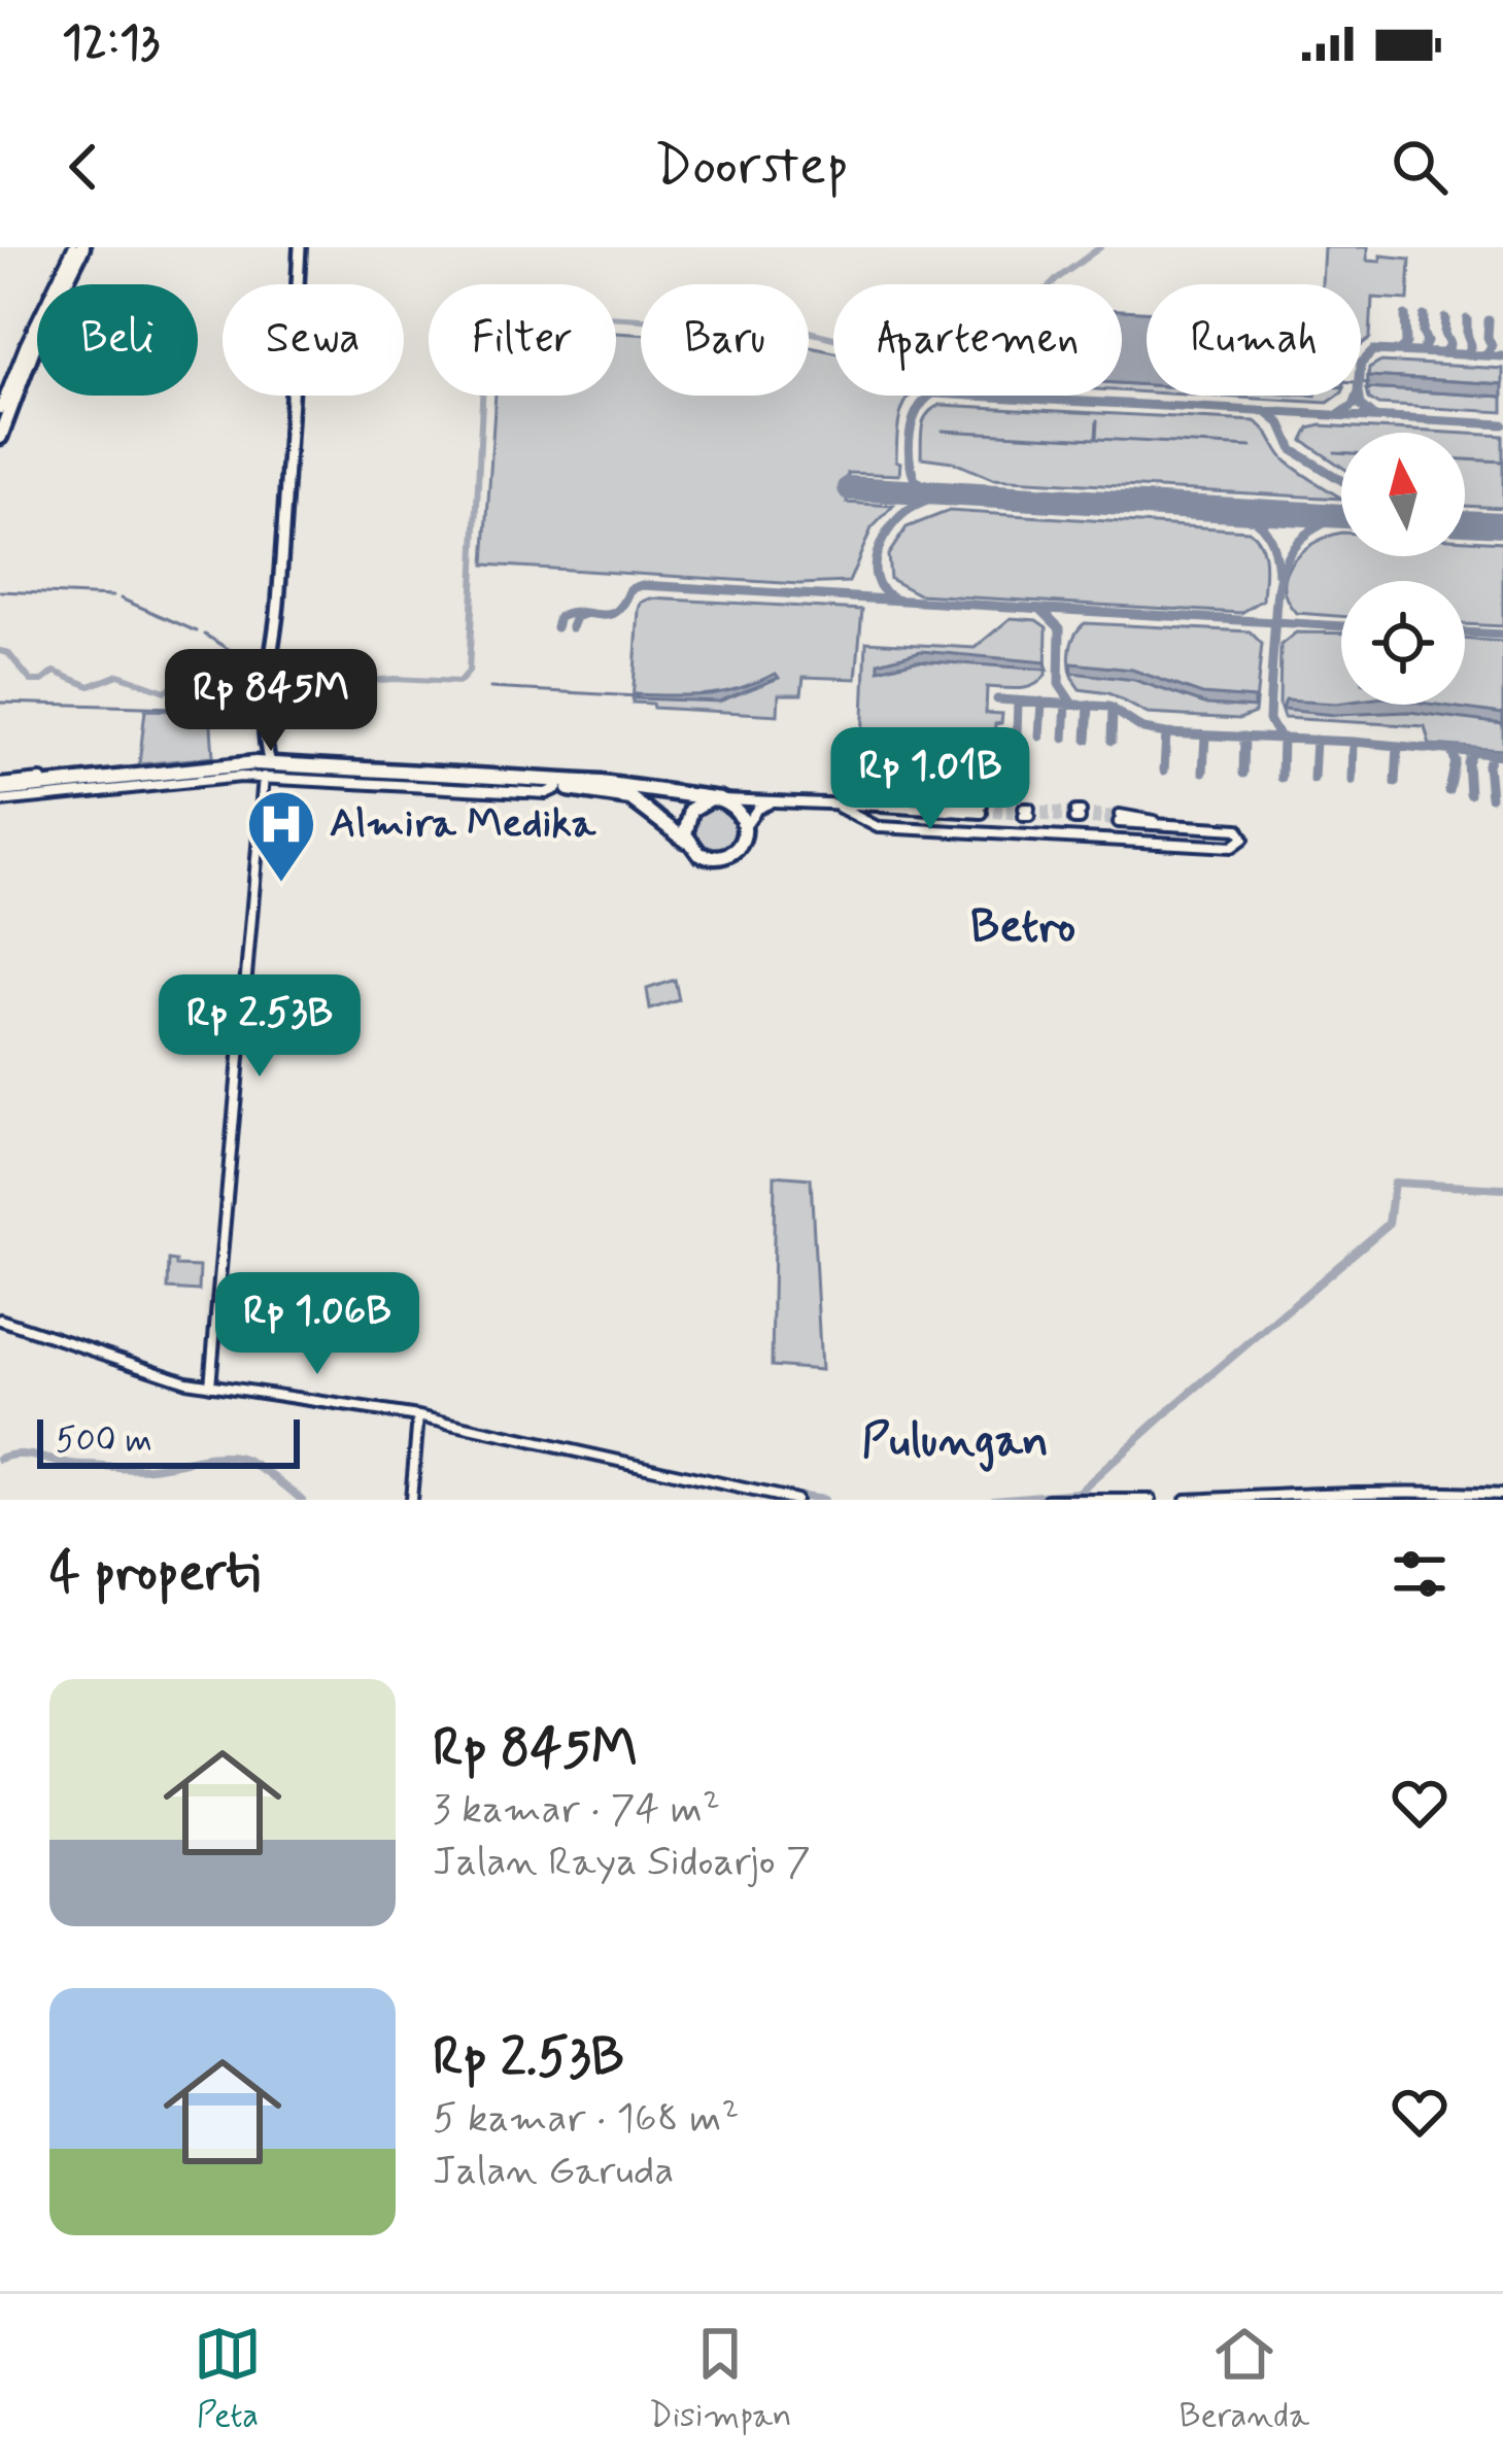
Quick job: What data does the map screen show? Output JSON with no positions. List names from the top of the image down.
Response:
{
  "districts": ["Betro", "Pulungan"],
  "places": {
    "hospital": ["Almira Medika"]
  },
  "scale_bar": "500 m",
  "north": "top",
  "page": {
    "status": "12:13",
    "header": "Doorstep",
    "chip": [
      "Beli",
      "Sewa",
      "Filter",
      "Baru",
      "Apartemen",
      "Rumah"
    ],
    "price": [
      "Rp 845M",
      "Rp 1.01B",
      "Rp 2.53B",
      "Rp 1.06B"
    ],
    "scale": "500 m",
    "heading": "4 properti",
    "list": [
      {
        "name": "Rp 845M",
        "note": "3 kamar · 74 m² · Jalan Raya Sidoarjo 7"
      },
      {
        "name": "Rp 2.53B",
        "note": "5 kamar · 168 m² · Jalan Garuda"
      }
    ],
    "tabs": ["Peta", "Disimpan", "Beranda"]
  }
}
